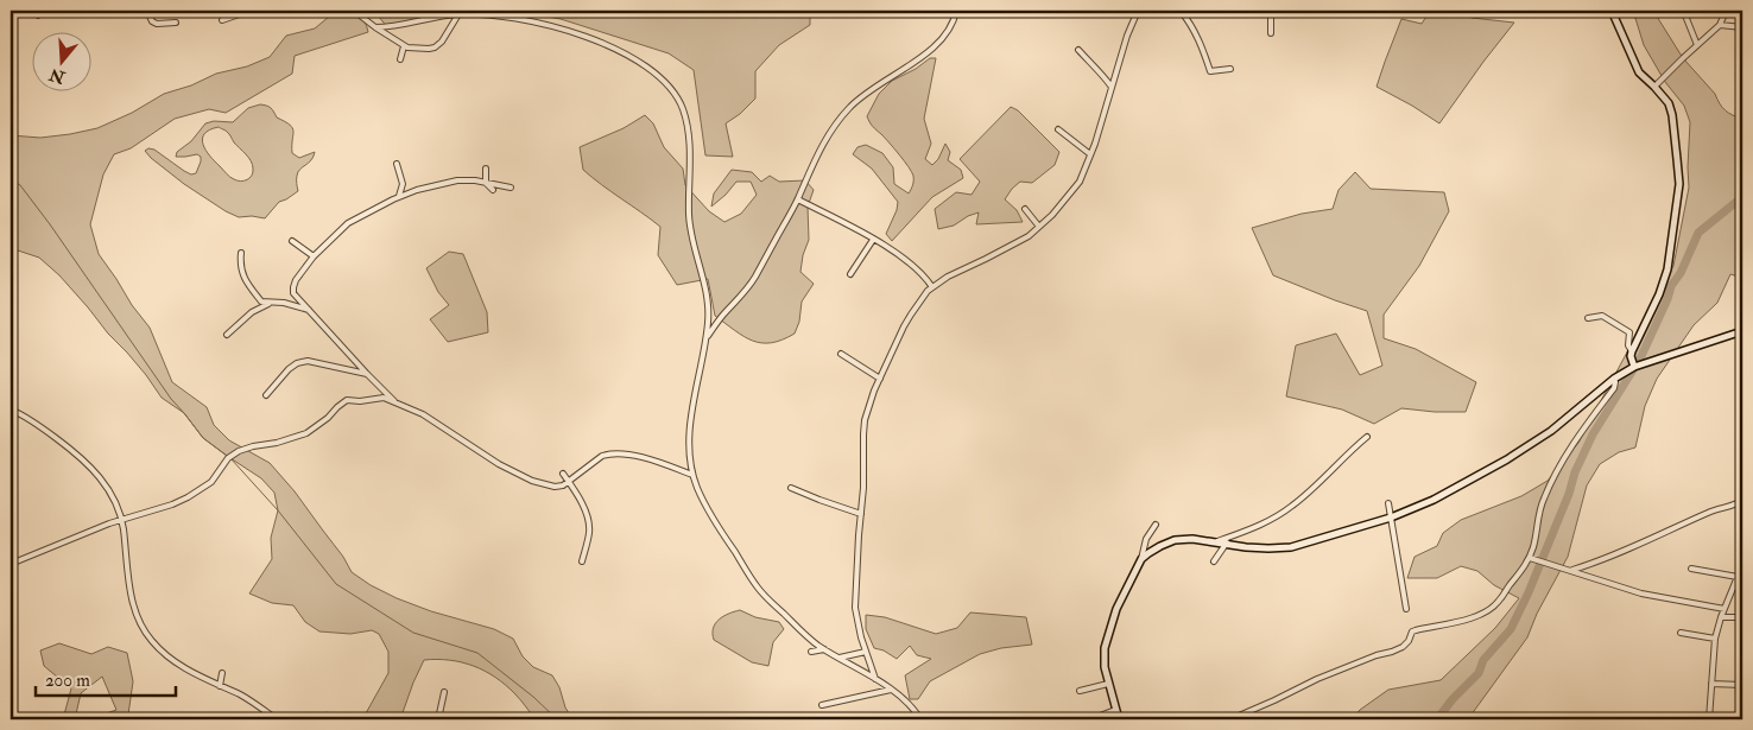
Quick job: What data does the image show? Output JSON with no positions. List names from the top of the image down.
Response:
{
  "scale_bar": "200 m",
  "north": "bottom"
}
